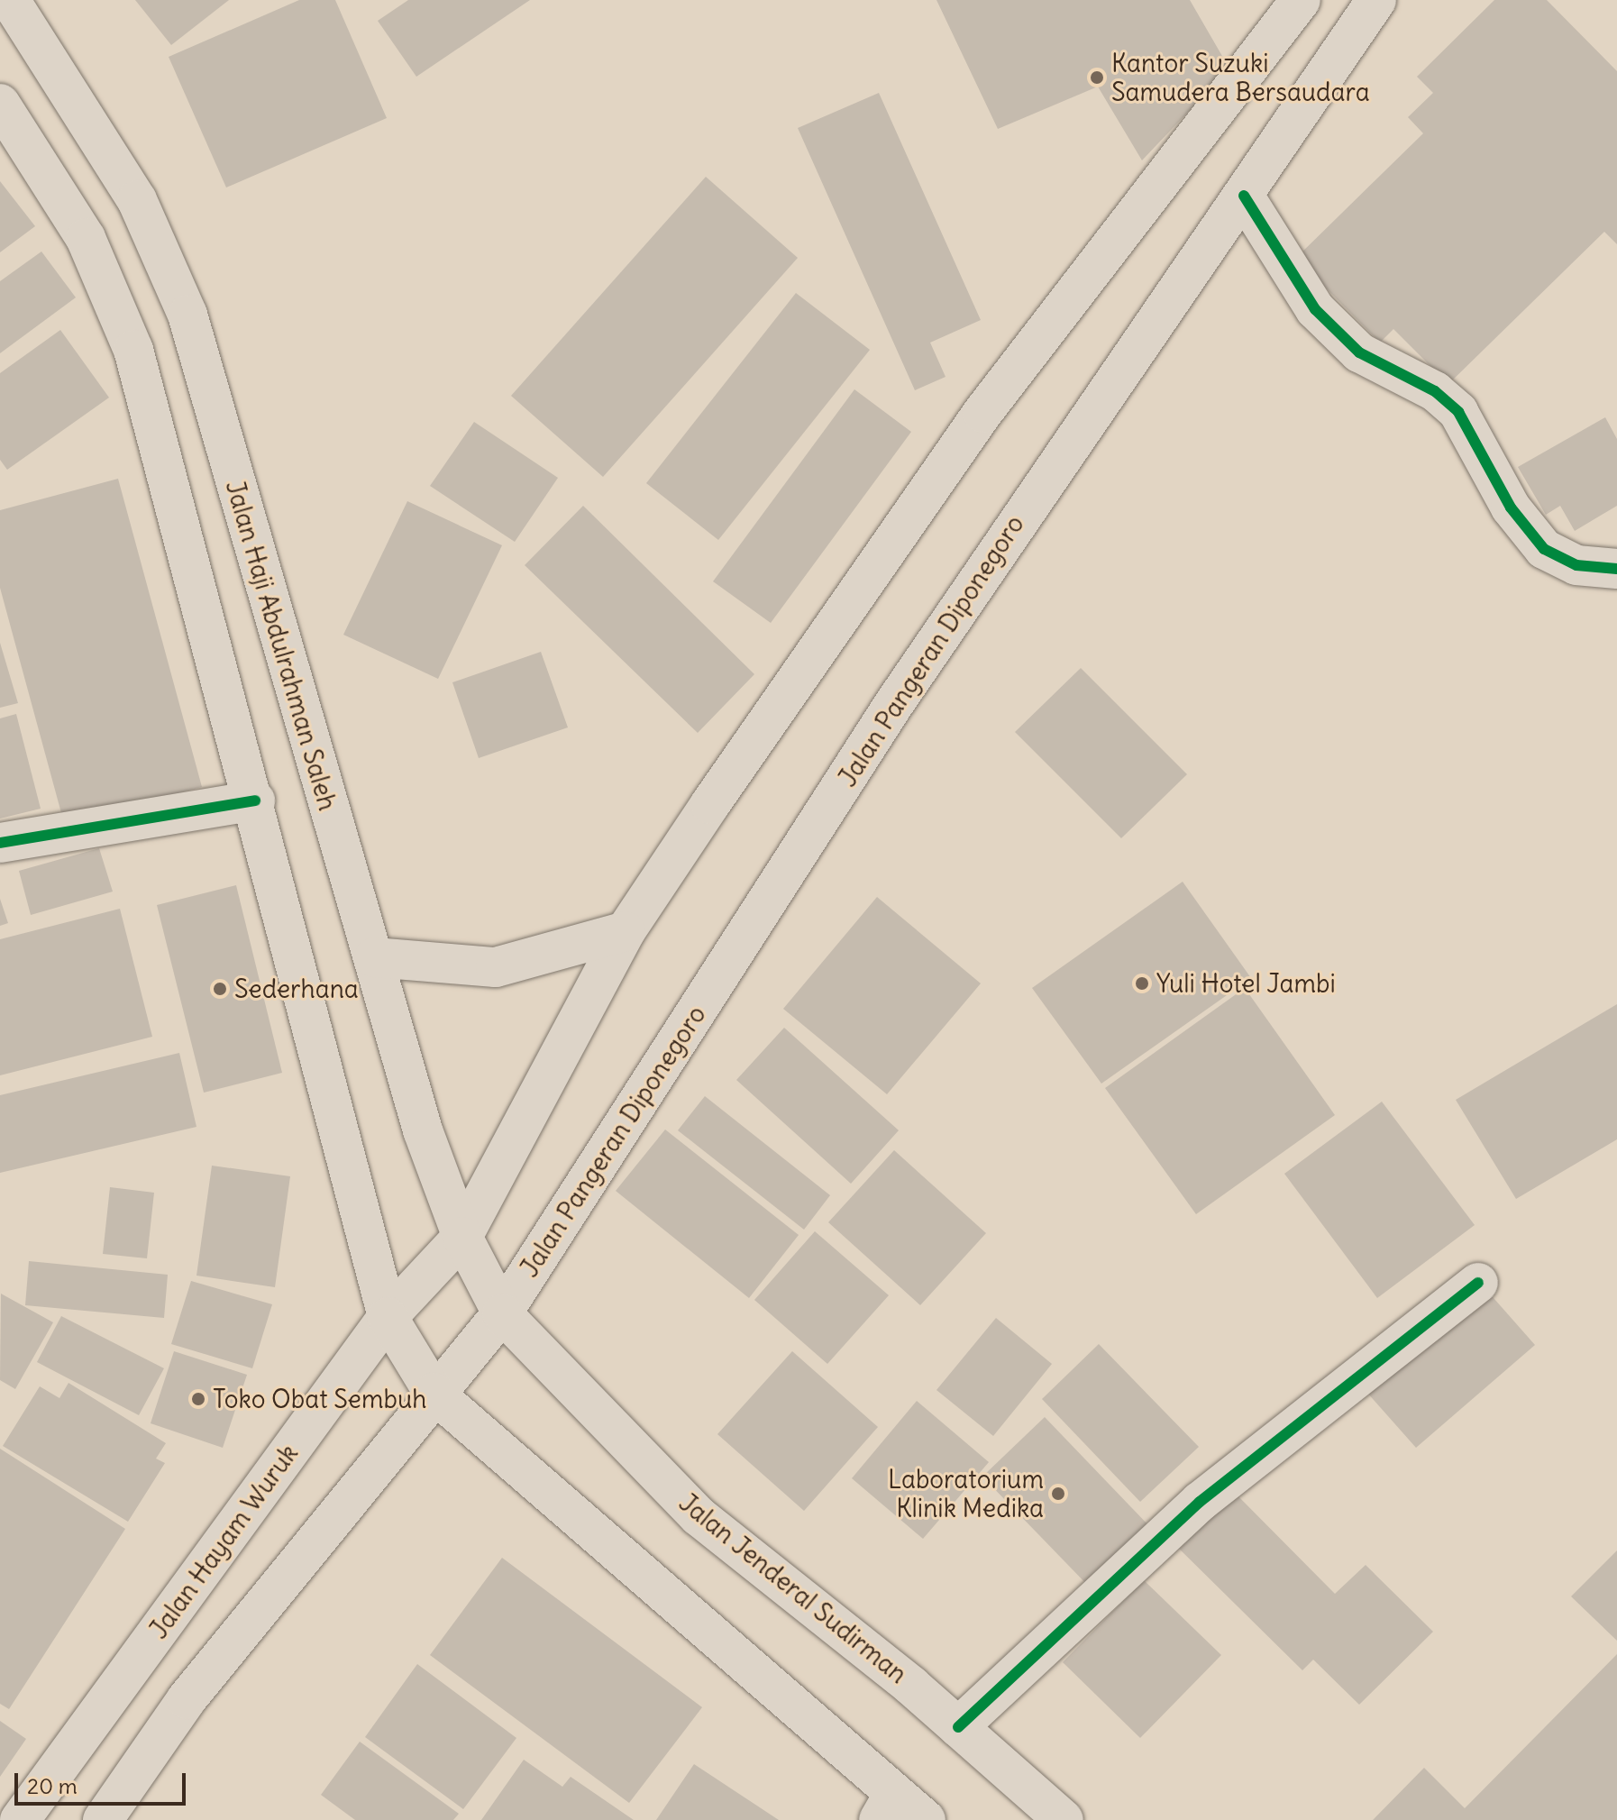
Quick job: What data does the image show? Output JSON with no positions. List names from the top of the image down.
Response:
{
  "streets": {
    "main road": [
      "Jalan Haji Abdulrahman Saleh",
      "Jalan Pangeran Diponegoro",
      "Jalan Hayam Wuruk",
      "Jalan Jenderal Sudirman"
    ]
  },
  "crossings": [
    ["Jalan Haji Abdulrahman Saleh", "Jalan Pangeran Diponegoro"],
    ["Jalan Haji Abdulrahman Saleh", "Jalan Hayam Wuruk"],
    ["Jalan Haji Abdulrahman Saleh", "Jalan Jenderal Sudirman"],
    ["Jalan Pangeran Diponegoro", "Jalan Jenderal Sudirman"]
  ],
  "places": [
    "Kantor Suzuki Samudera Bersaudara",
    "Yuli Hotel Jambi",
    "Sederhana",
    "Toko Obat Sembuh",
    "Laboratorium Klinik Medika"
  ],
  "scale_bar": "20 m"
}
